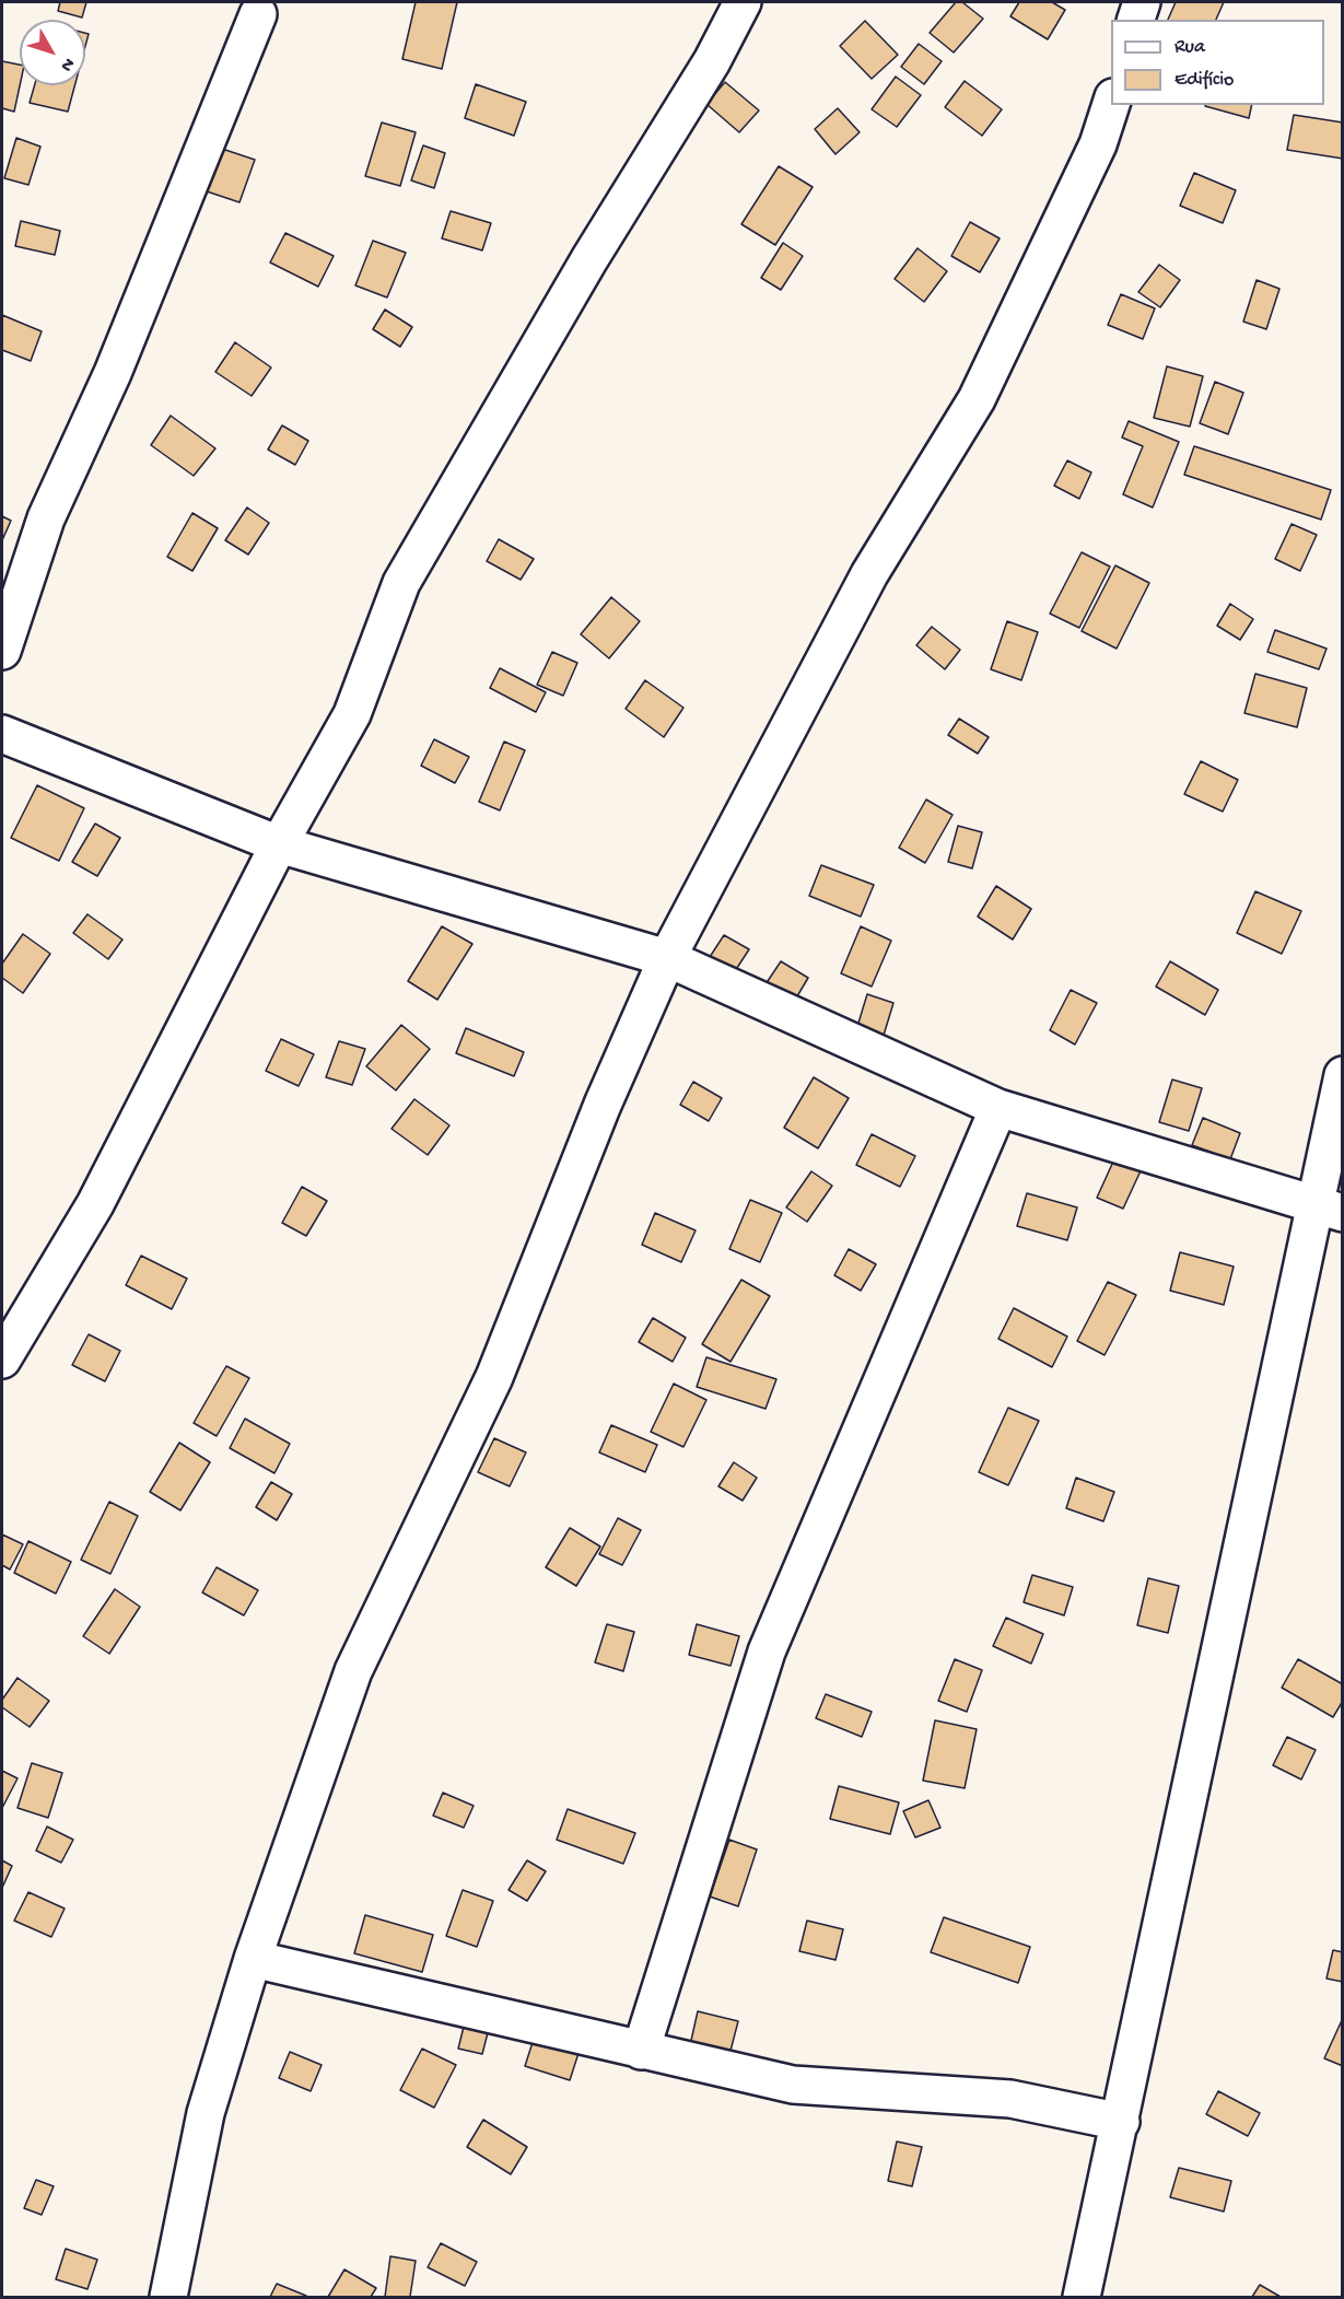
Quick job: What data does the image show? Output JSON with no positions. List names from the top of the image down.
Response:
{
  "legend": ["Rua", "Edifício"],
  "north": "bottom right"
}
